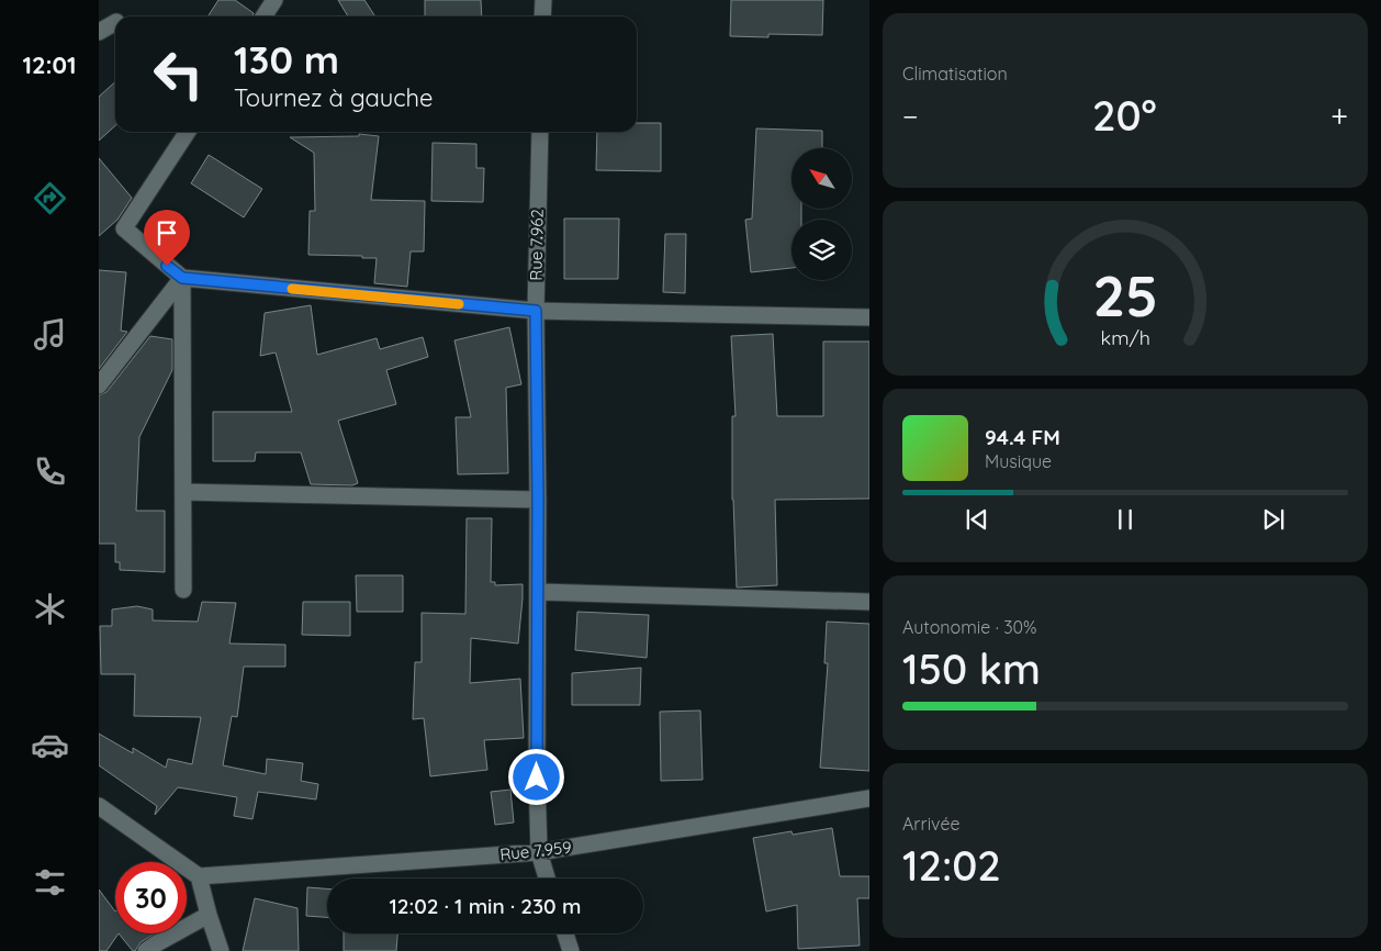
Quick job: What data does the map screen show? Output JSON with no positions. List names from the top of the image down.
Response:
{
  "streets": {
    "street": ["Rue 7.962", "Rue 7.959"]
  },
  "crossings": [
    ["Rue 7.962", "Rue 7.959"]
  ],
  "north": "top left",
  "page": {
    "tabs": "12:01",
    "tile": [
      "Climatisation",
      ["Autonomie · 30%", "150 km"],
      ["Arrivée", "12:02"]
    ],
    "turn": ["130 m", "Tournez à gauche"],
    "heat": ["−", "20°", "+"],
    "song": ["94.4 FM", "Musique"],
    "limit": "30",
    "trip": "12:02 · 1 min · 230 m",
    "gauge": ["25", "km/h"]
  }
}
